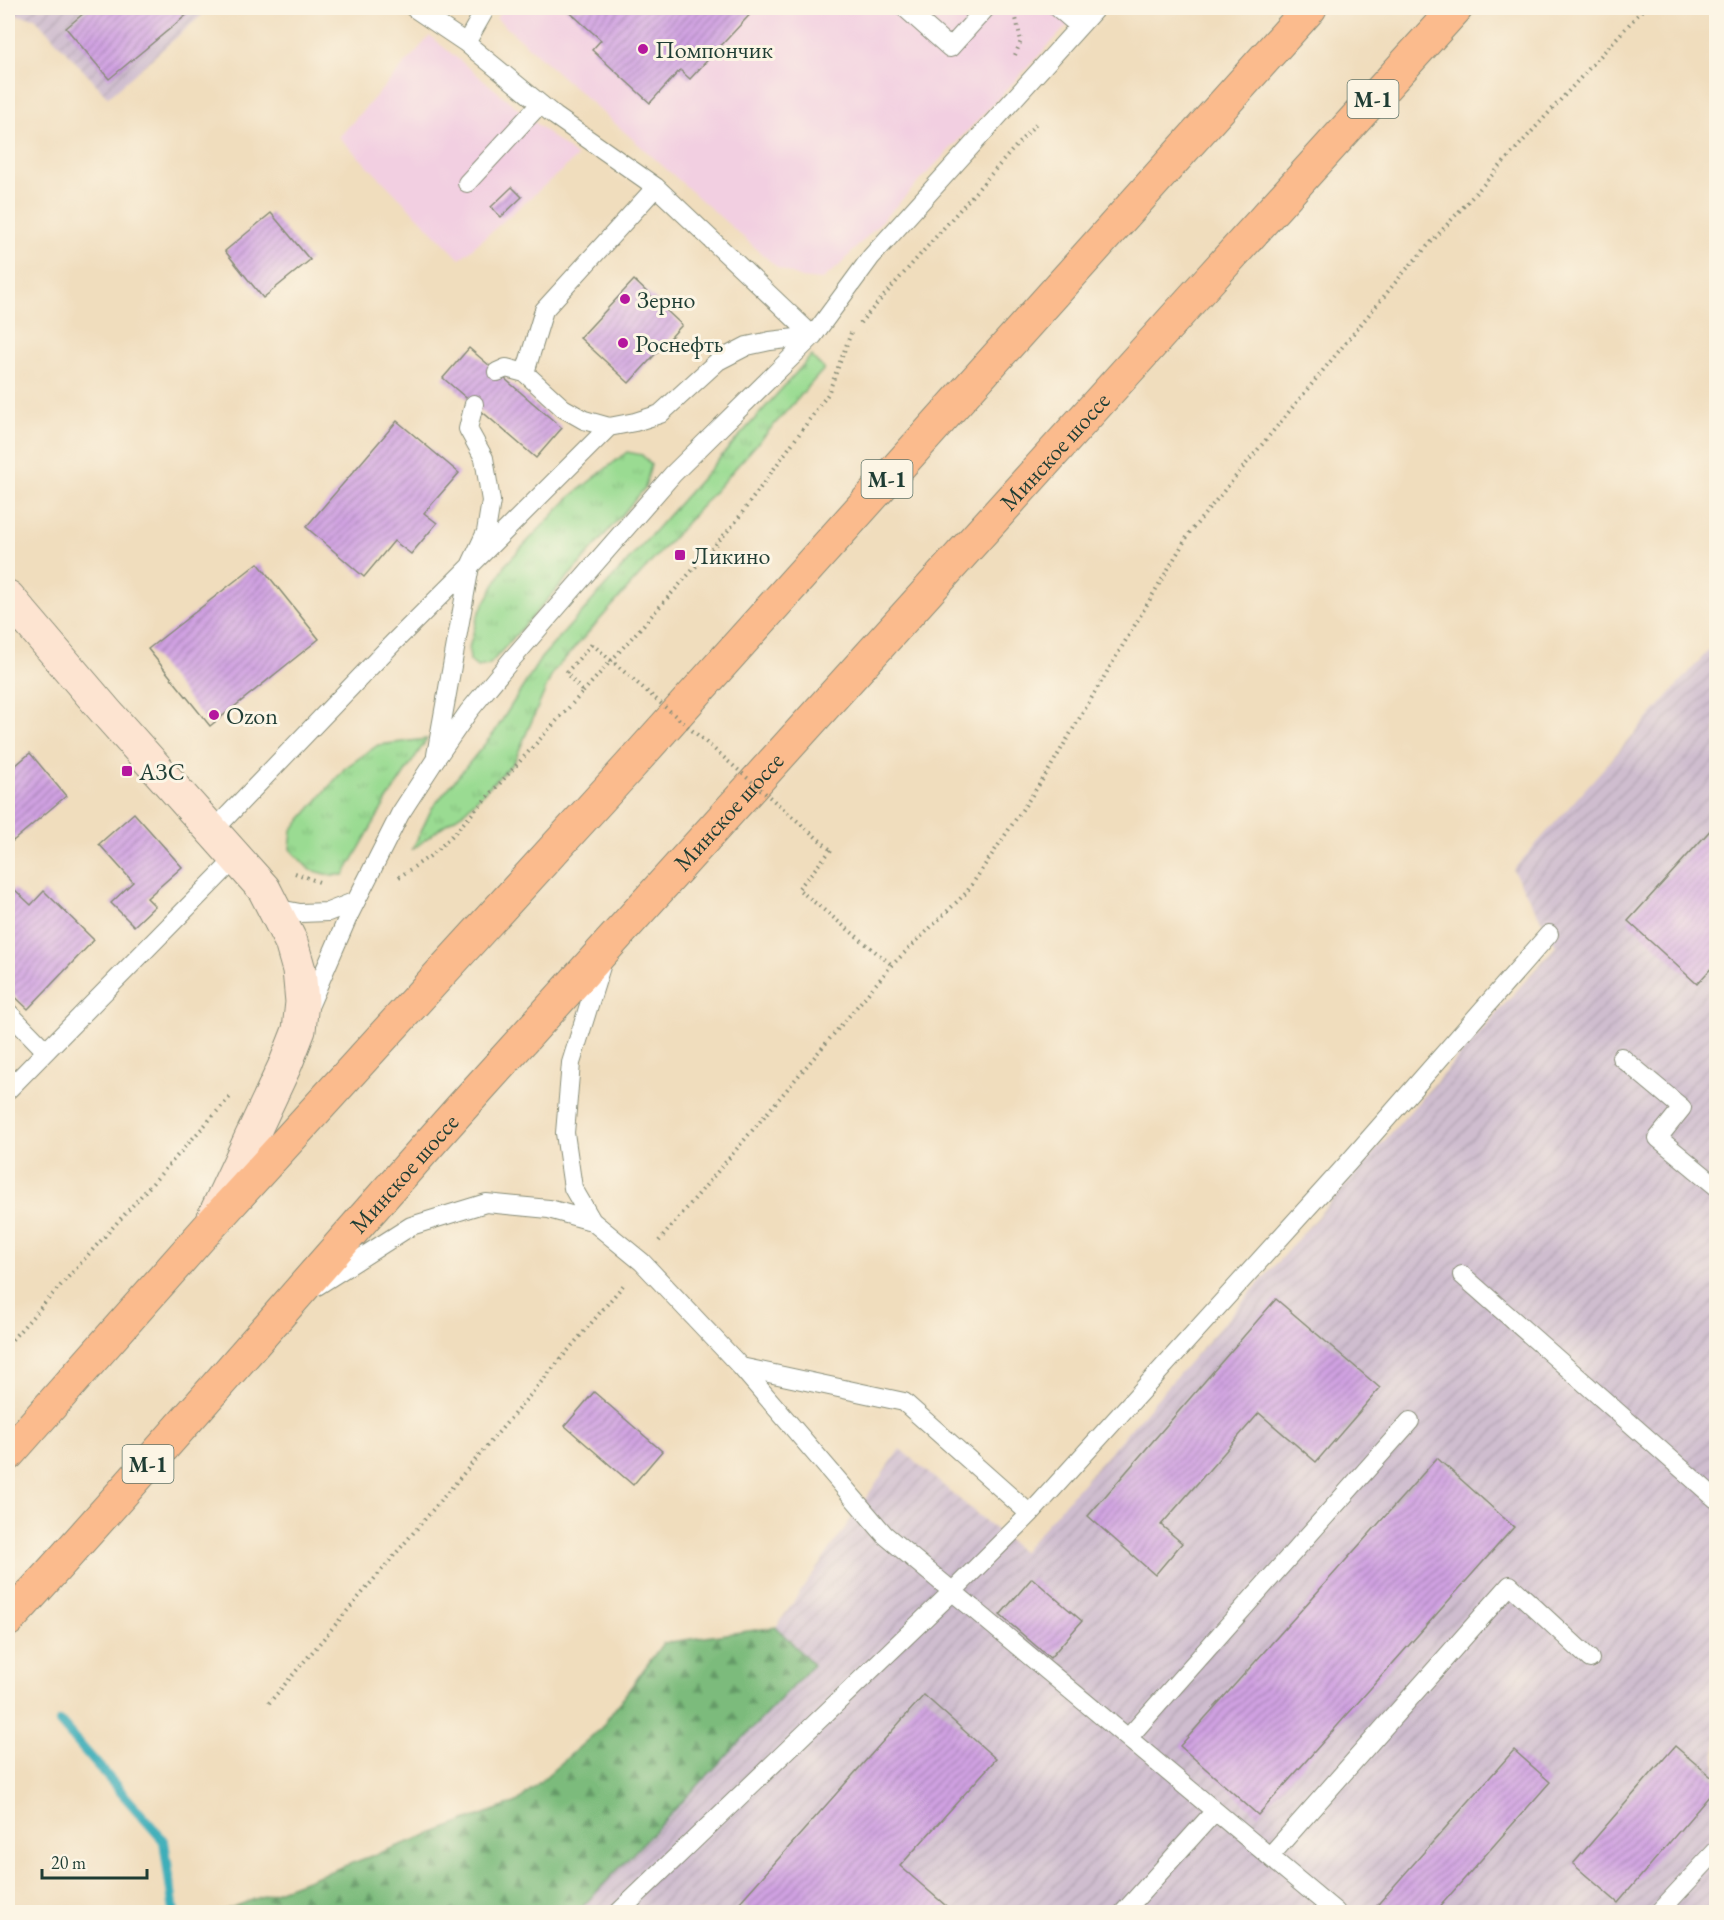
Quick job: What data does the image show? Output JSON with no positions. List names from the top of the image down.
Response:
{
  "streets": {
    "highway": ["М-1", "Минское шоссе"]
  },
  "places": {
    "other": [
      "Помпончик",
      "Зерно",
      "Роснефть",
      "Ozon"
    ],
    "transit": ["Ликино", "АЗС"]
  },
  "scale_bar": "20 m"
}
